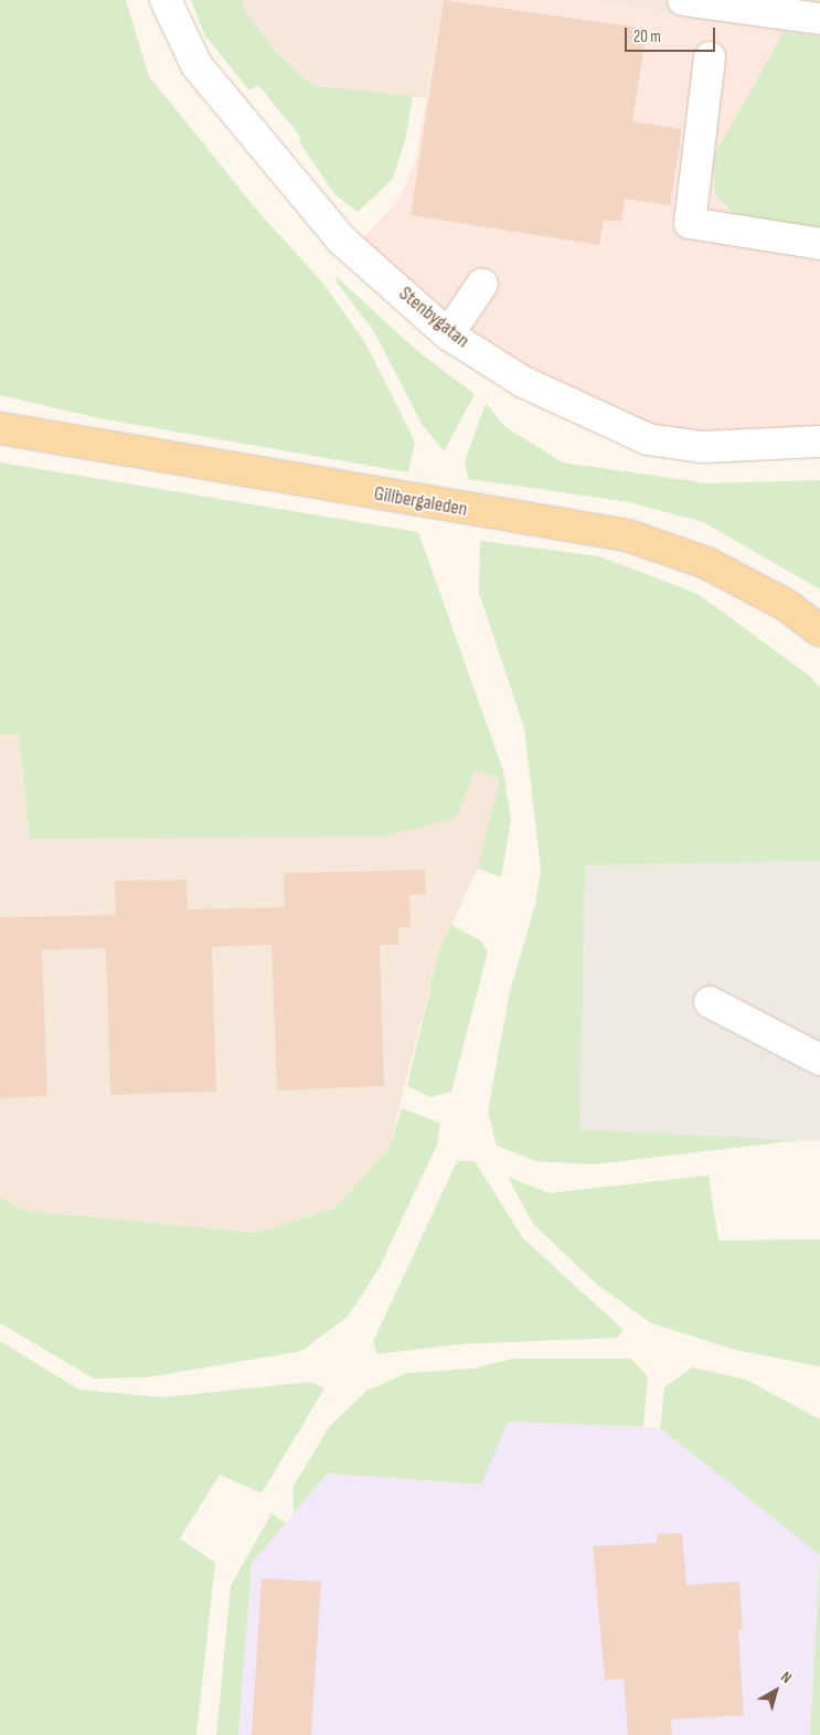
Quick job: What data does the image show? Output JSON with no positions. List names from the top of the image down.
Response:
{
  "streets": {
    "main road": ["Gillbergaleden"],
    "street": ["Stenbygatan"]
  },
  "scale_bar": "20 m",
  "north": "top right"
}
